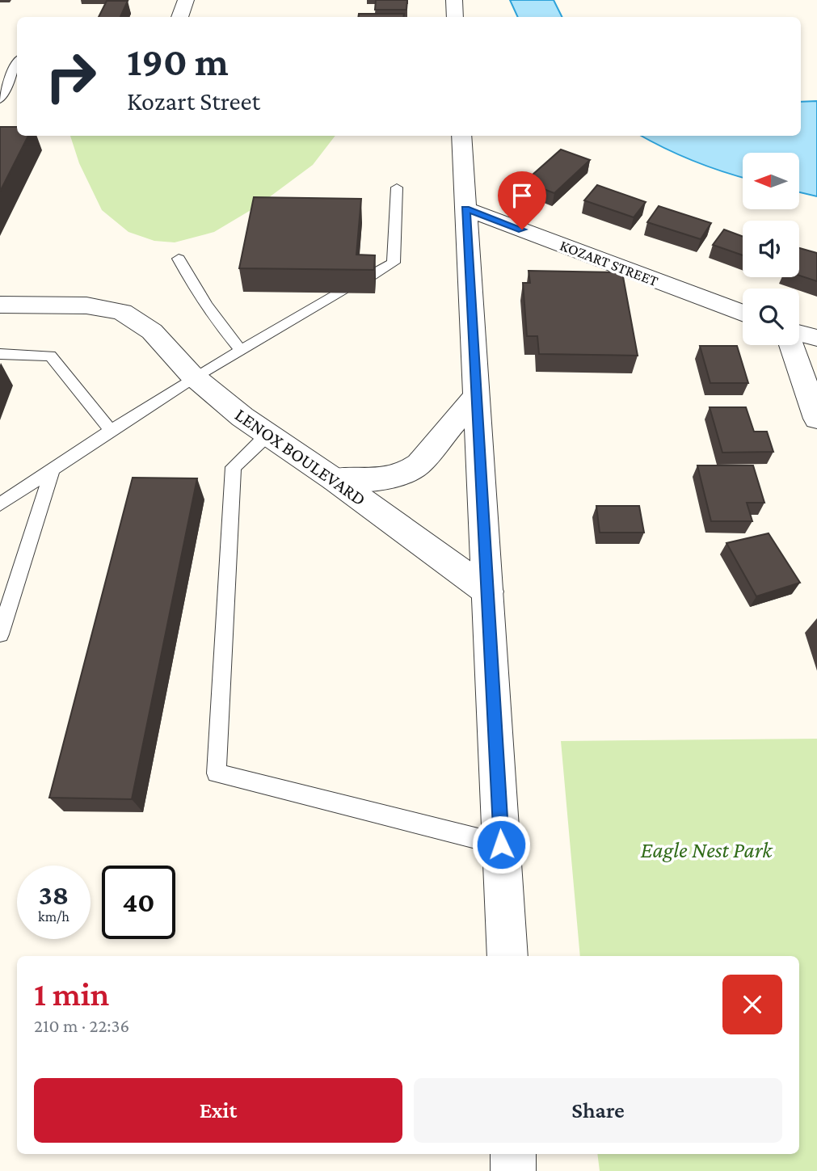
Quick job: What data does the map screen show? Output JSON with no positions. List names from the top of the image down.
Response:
{
  "streets": {
    "street": ["KOZART STREET", "LENOX BOULEVARD"]
  },
  "parks": ["Eagle Nest Park"],
  "north": "left",
  "page": {
    "turn": ["190 m", "Kozart Street"],
    "speed": "38 km/h",
    "limit": "40",
    "heading": ["1 min", "210 m · 22:36"],
    "buttons": ["Exit", "Share"]
  }
}
